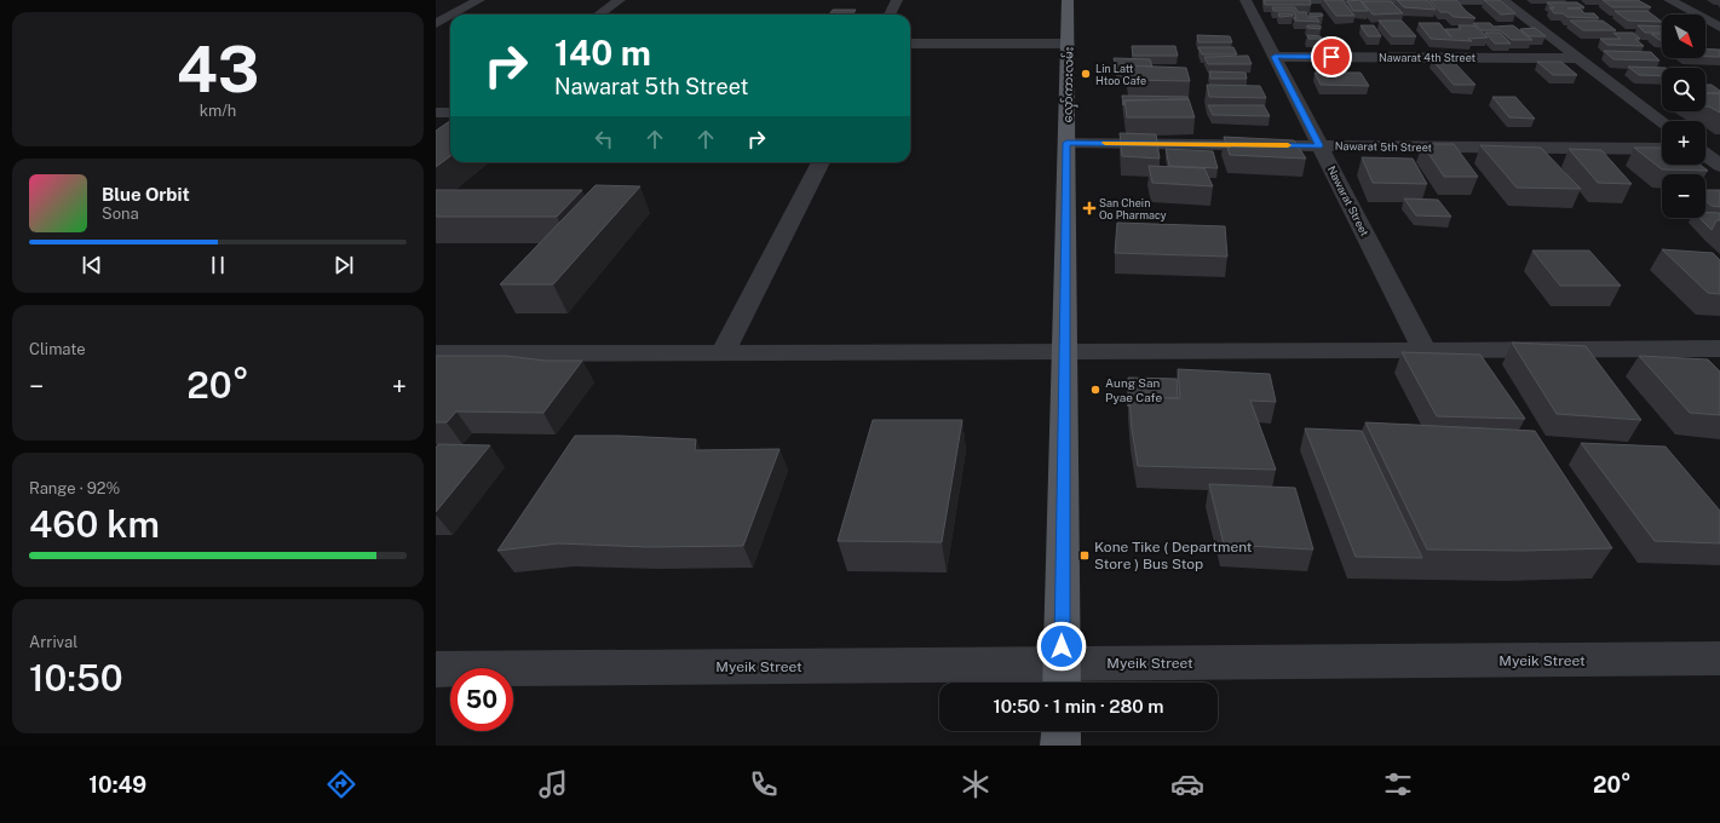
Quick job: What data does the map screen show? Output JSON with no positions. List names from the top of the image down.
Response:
{
  "streets": {
    "main road": ["လှော်ကားလမ်း"],
    "street": [
      "Nawarat 4th Street",
      "Nawarat 5th Street",
      "Nawarat Street",
      "Myeik Street"
    ]
  },
  "crossings": [
    ["Nawarat 4th Street", "Nawarat Street"],
    ["လှော်ကားလမ်း", "Nawarat 5th Street"],
    ["လှော်ကားလမ်း", "Myeik Street"],
    ["Nawarat 5th Street", "Nawarat Street"]
  ],
  "places": {
    "other": ["Lin Latt Htoo Cafe", "Aung San Pyae Cafe"],
    "health": ["San Chein Oo Pharmacy"],
    "transit": ["Kone Tike ( Department Store ) Bus Stop"]
  },
  "north": "bottom right",
  "page": {
    "tile": [
      ["43", "km/h"],
      "Climate",
      ["Range · 92%", "460 km"],
      ["Arrival", "10:50"]
    ],
    "map_buttons": ["+", "−"],
    "turn": ["140 m", "Nawarat 5th Street"],
    "song": ["Blue Orbit", "Sona"],
    "heat": ["−", "20°", "+"],
    "limit": "50",
    "trip": "10:50 · 1 min · 280 m",
    "tabs": ["10:49", "20°"]
  }
}
